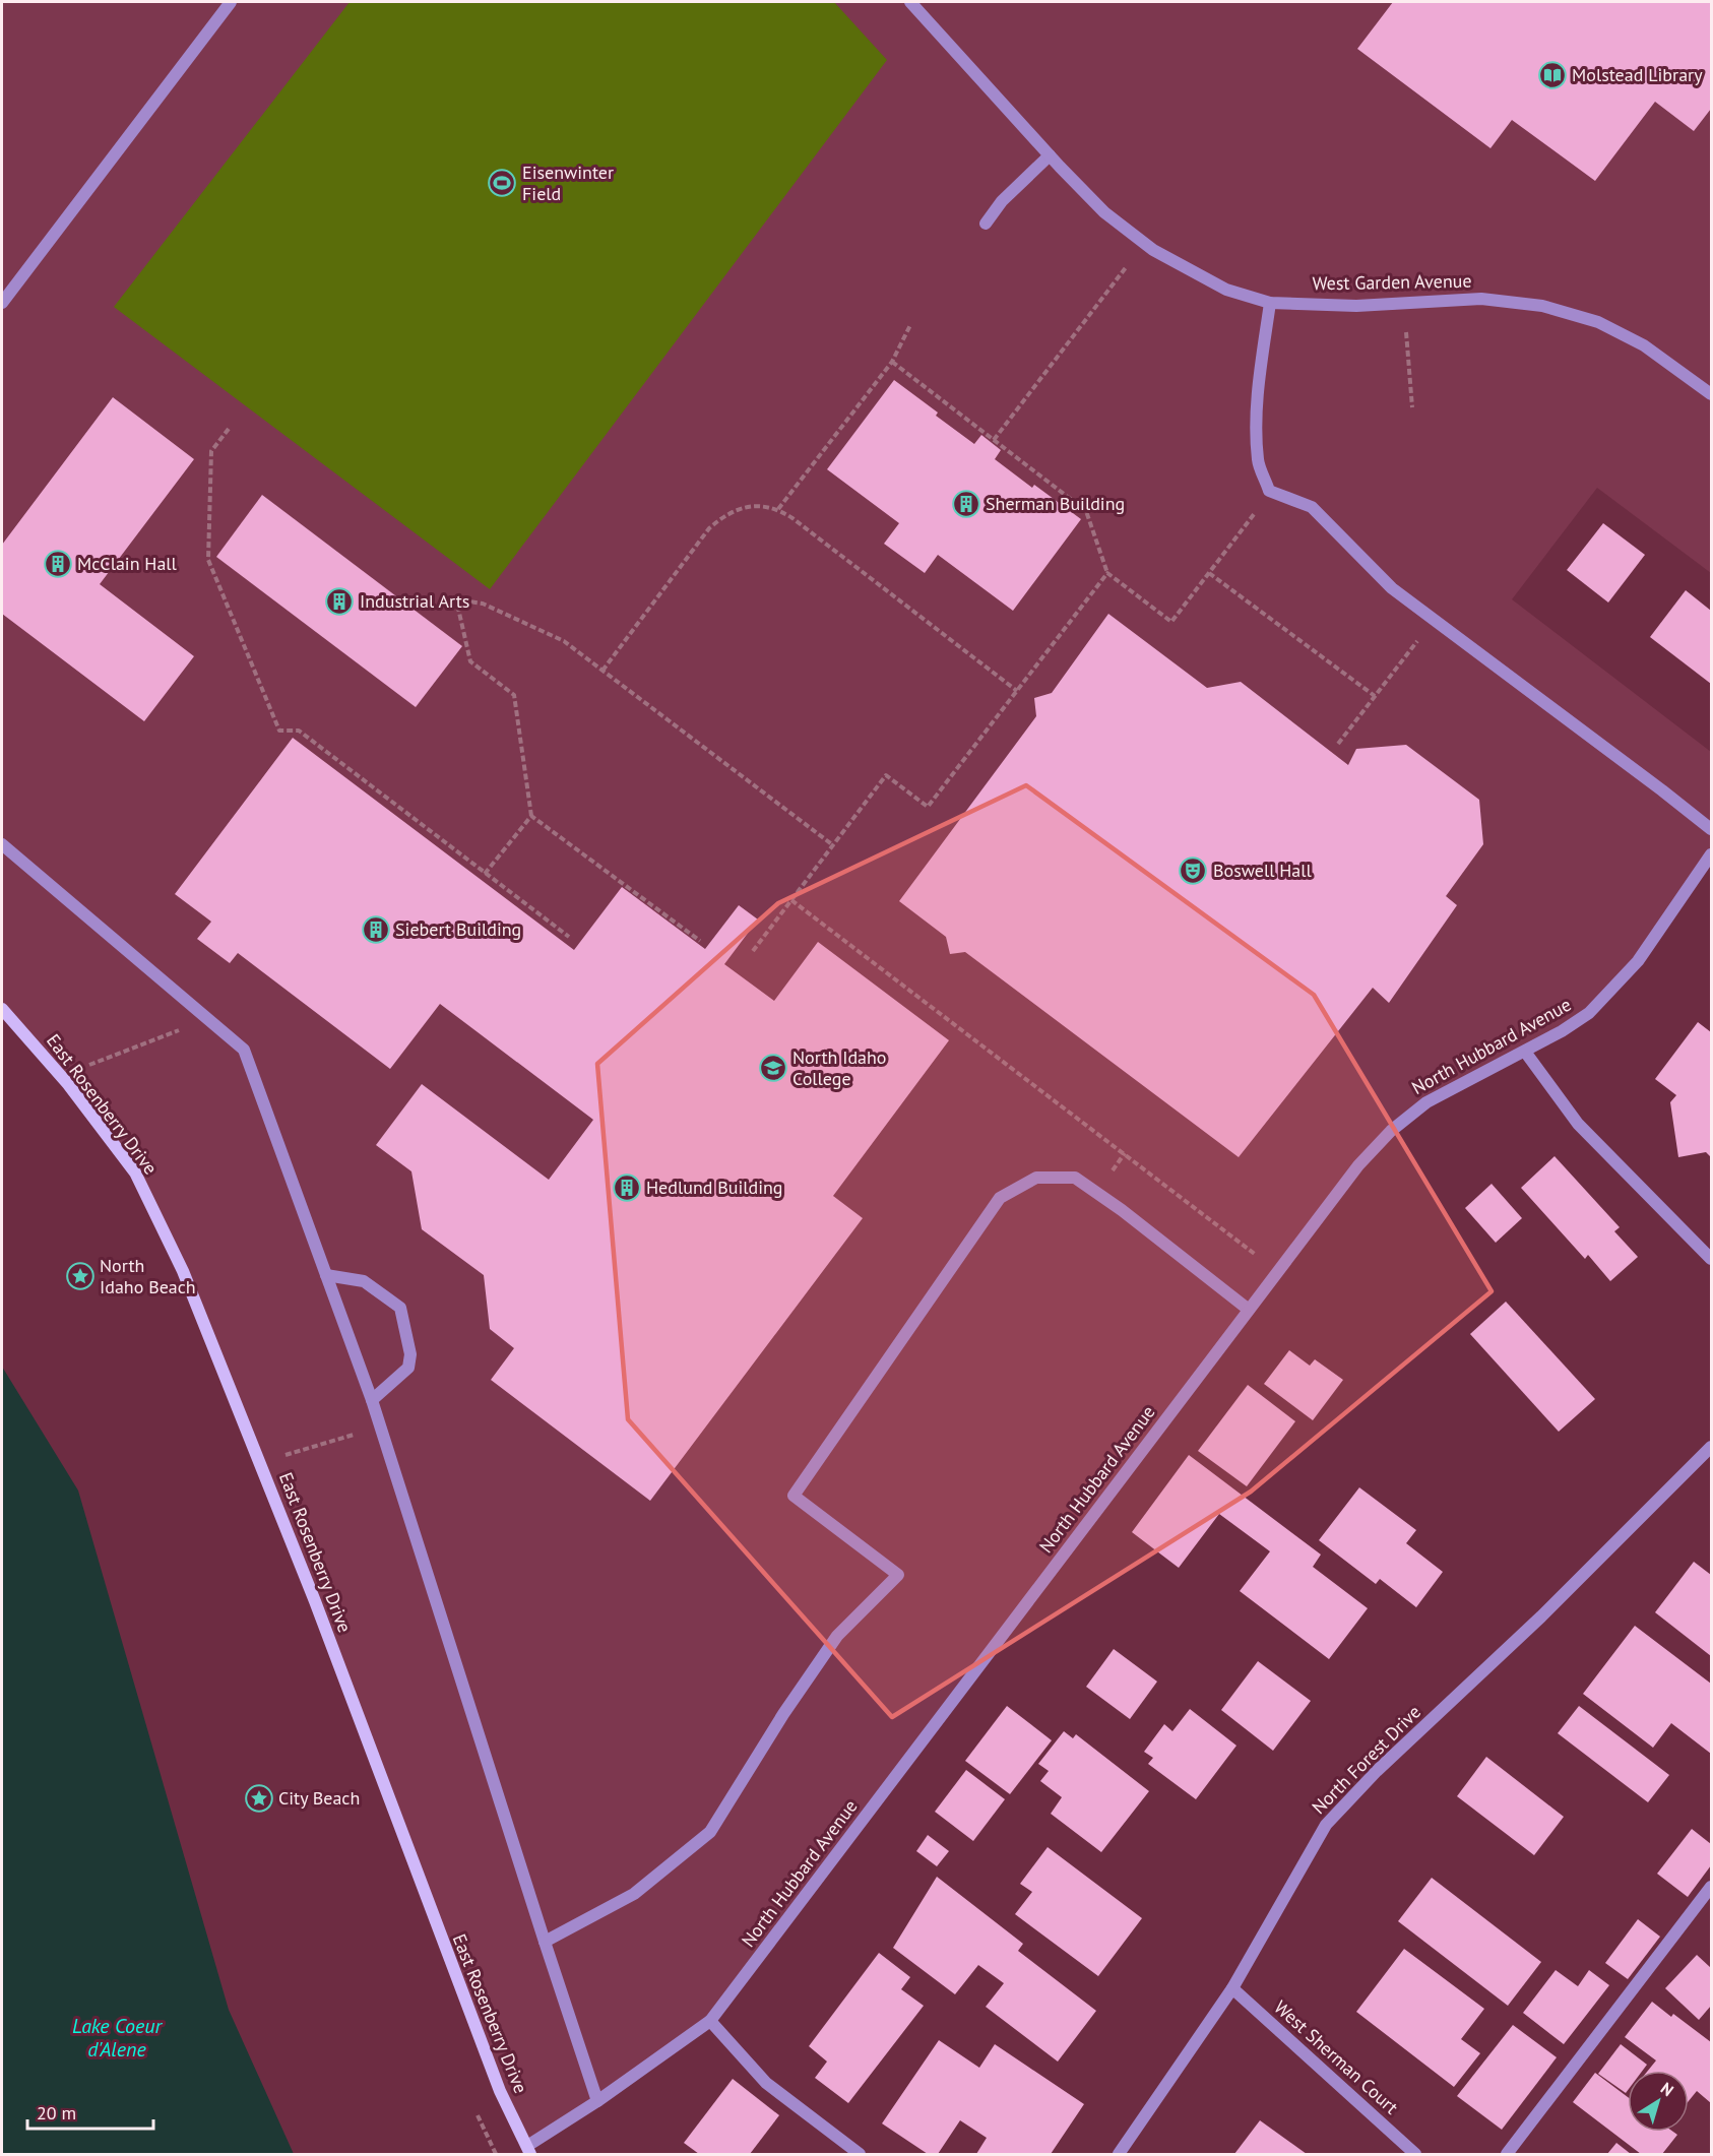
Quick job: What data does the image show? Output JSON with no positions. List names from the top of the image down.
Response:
{
  "streets": {
    "street": [
      "West Garden Avenue",
      "North Hubbard Avenue",
      "East Rosenberry Drive",
      "North Forest Drive",
      "West Sherman Court"
    ]
  },
  "crossings": [
    ["North Hubbard Avenue", "East Rosenberry Drive"],
    ["North Forest Drive", "West Sherman Court"]
  ],
  "water": ["Lake Coeur d'Alene"],
  "places": {
    "library": ["Molstead Library"],
    "sports": ["Eisenwinter Field"],
    "building": [
      "Sherman Building",
      "McClain Hall",
      "Industrial Arts",
      "Siebert Building",
      "Hedlund Building"
    ],
    "theatre": ["Boswell Hall"],
    "school or university": ["North Idaho College"],
    "place": ["North Idaho Beach", "City Beach"]
  },
  "scale_bar": "20 m",
  "north": "top right"
}
